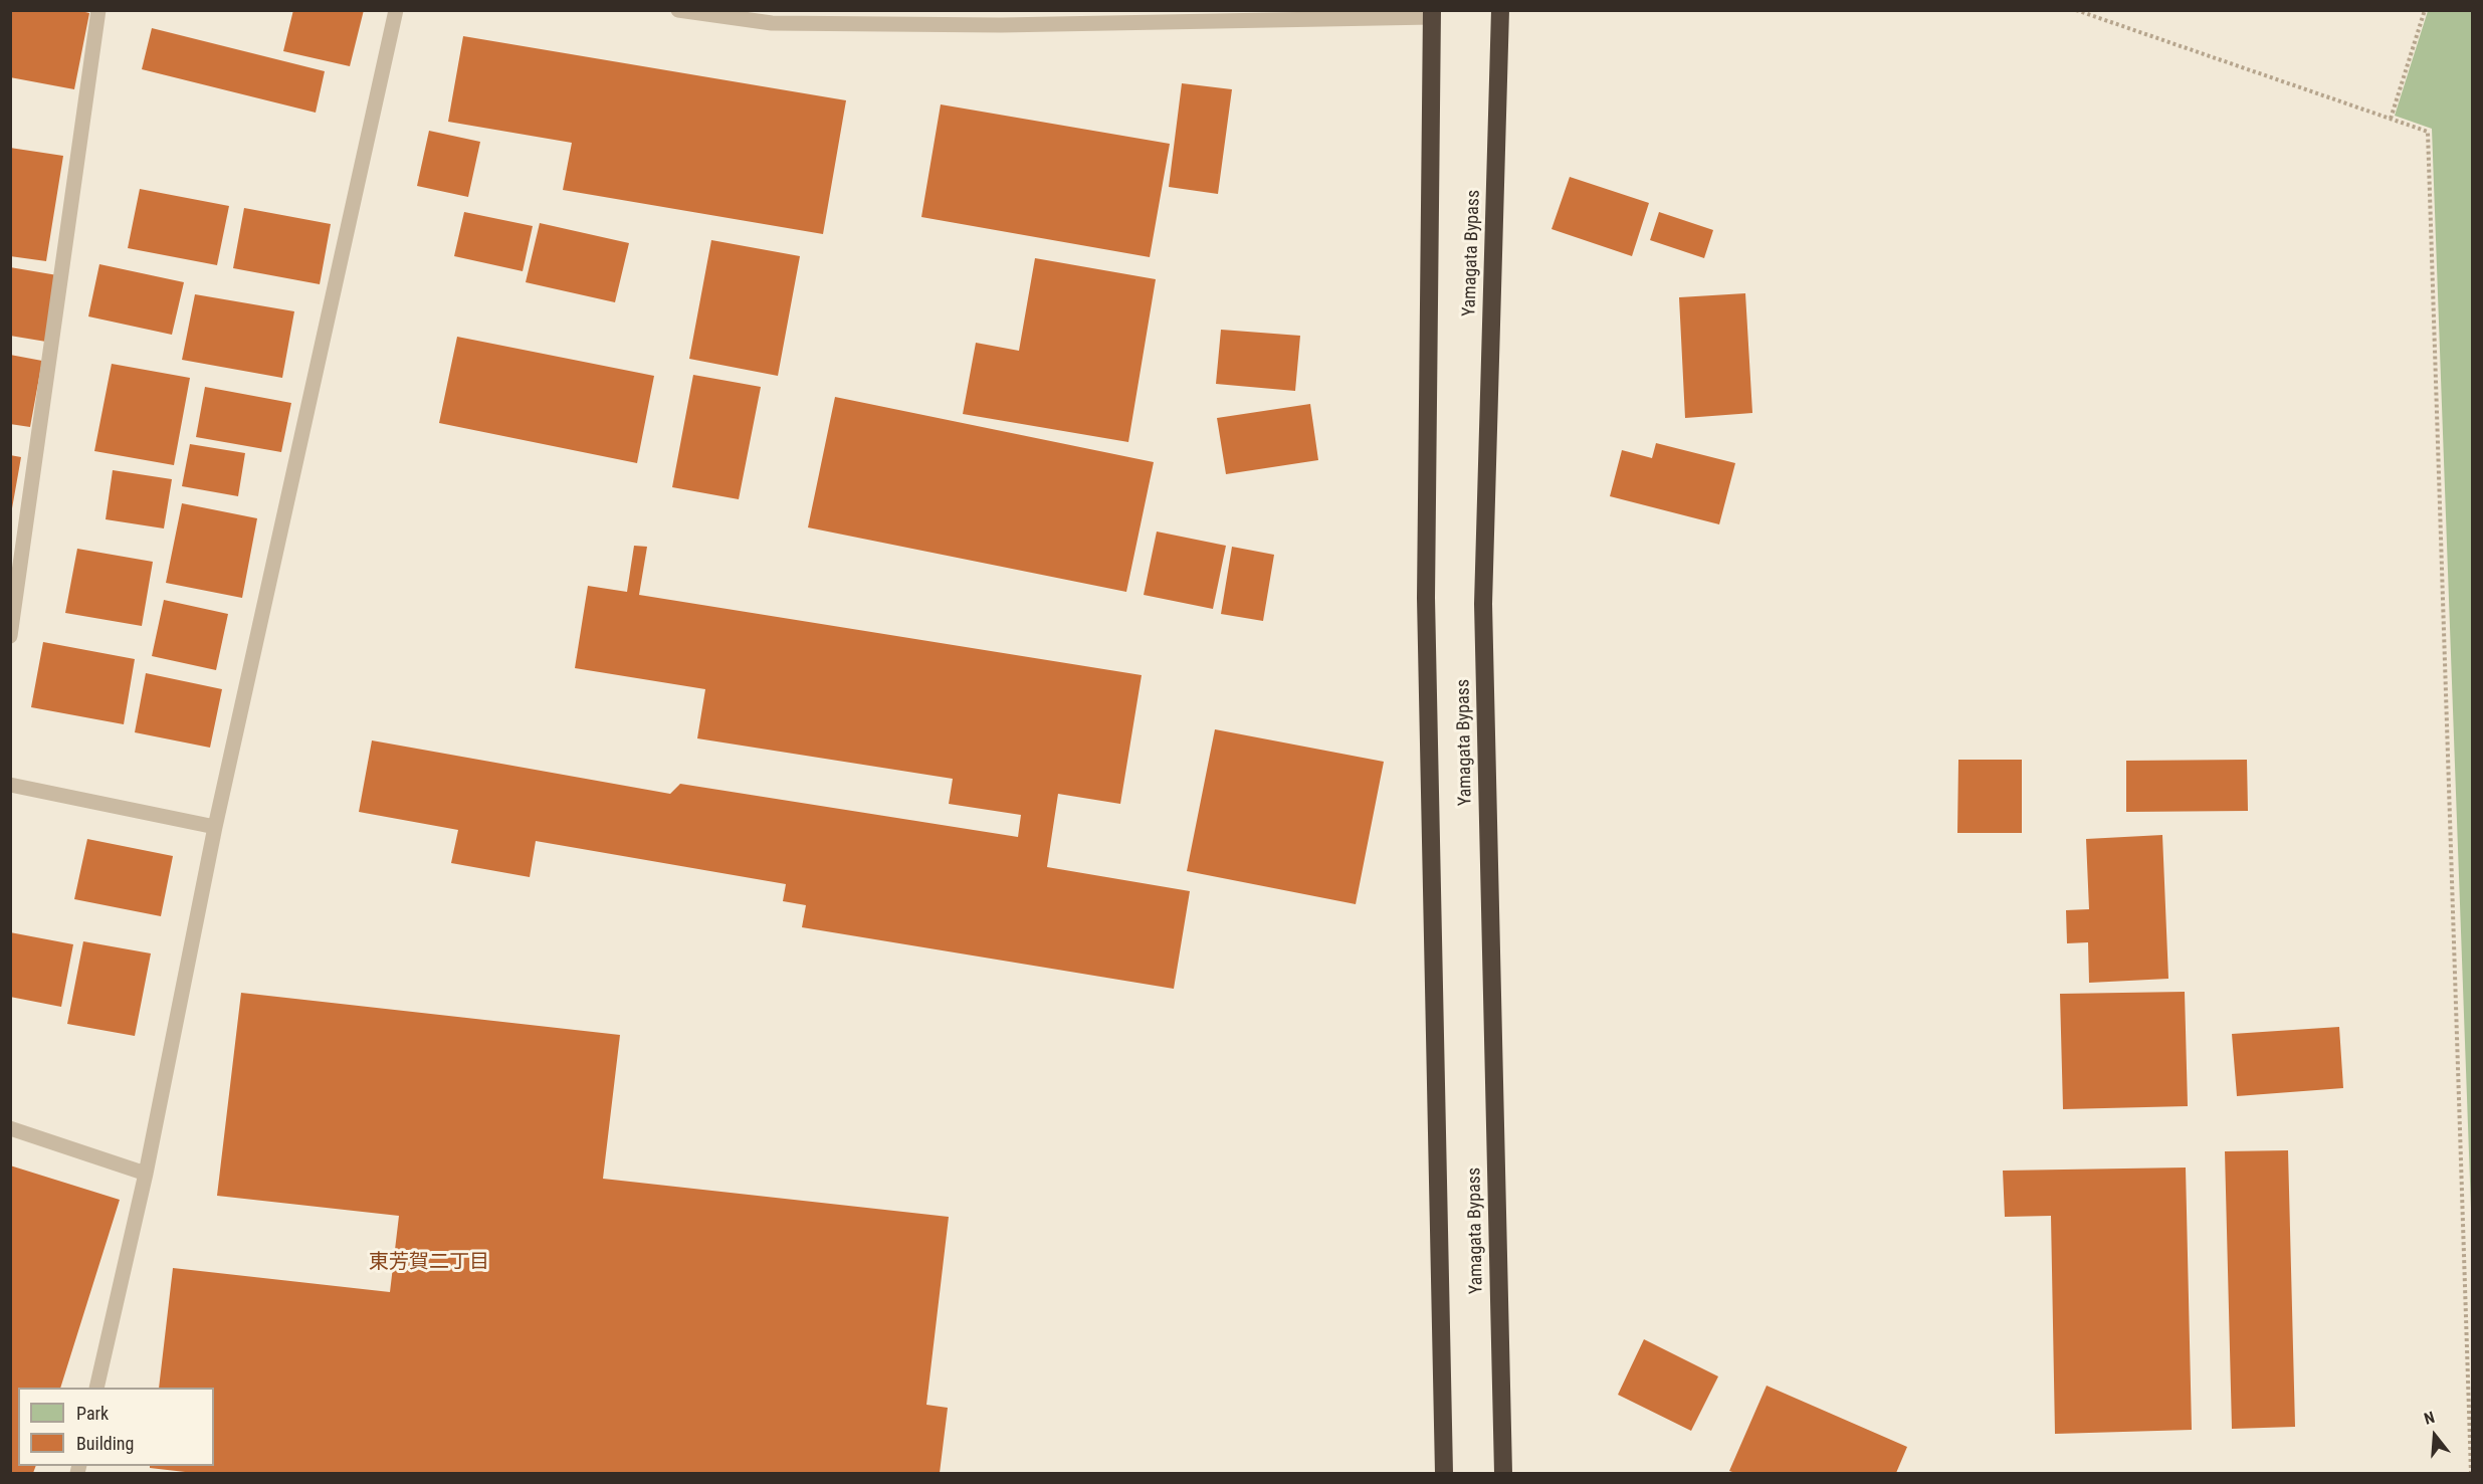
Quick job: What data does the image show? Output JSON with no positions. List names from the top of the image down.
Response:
{
  "streets": {
    "highway": ["Yamagata Bypass"]
  },
  "districts": ["東芳賀二丁目"],
  "legend": ["Park", "Building"],
  "north": "top"
}
